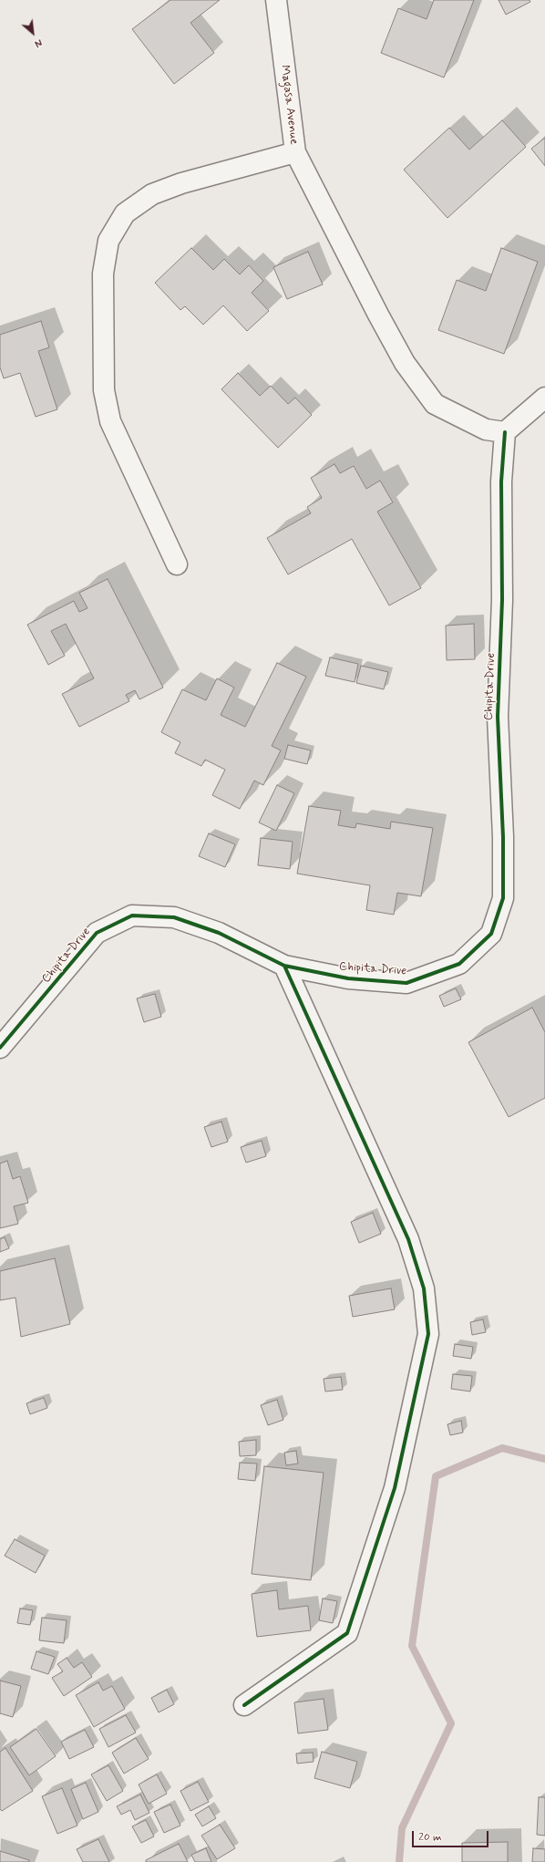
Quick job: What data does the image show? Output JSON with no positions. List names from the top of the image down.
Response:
{
  "streets": {
    "street": ["Magasa Avenue", "Chipita Drive"]
  },
  "crossings": [
    ["Magasa Avenue", "Chipita Drive"]
  ],
  "scale_bar": "20 m",
  "north": "bottom right"
}
